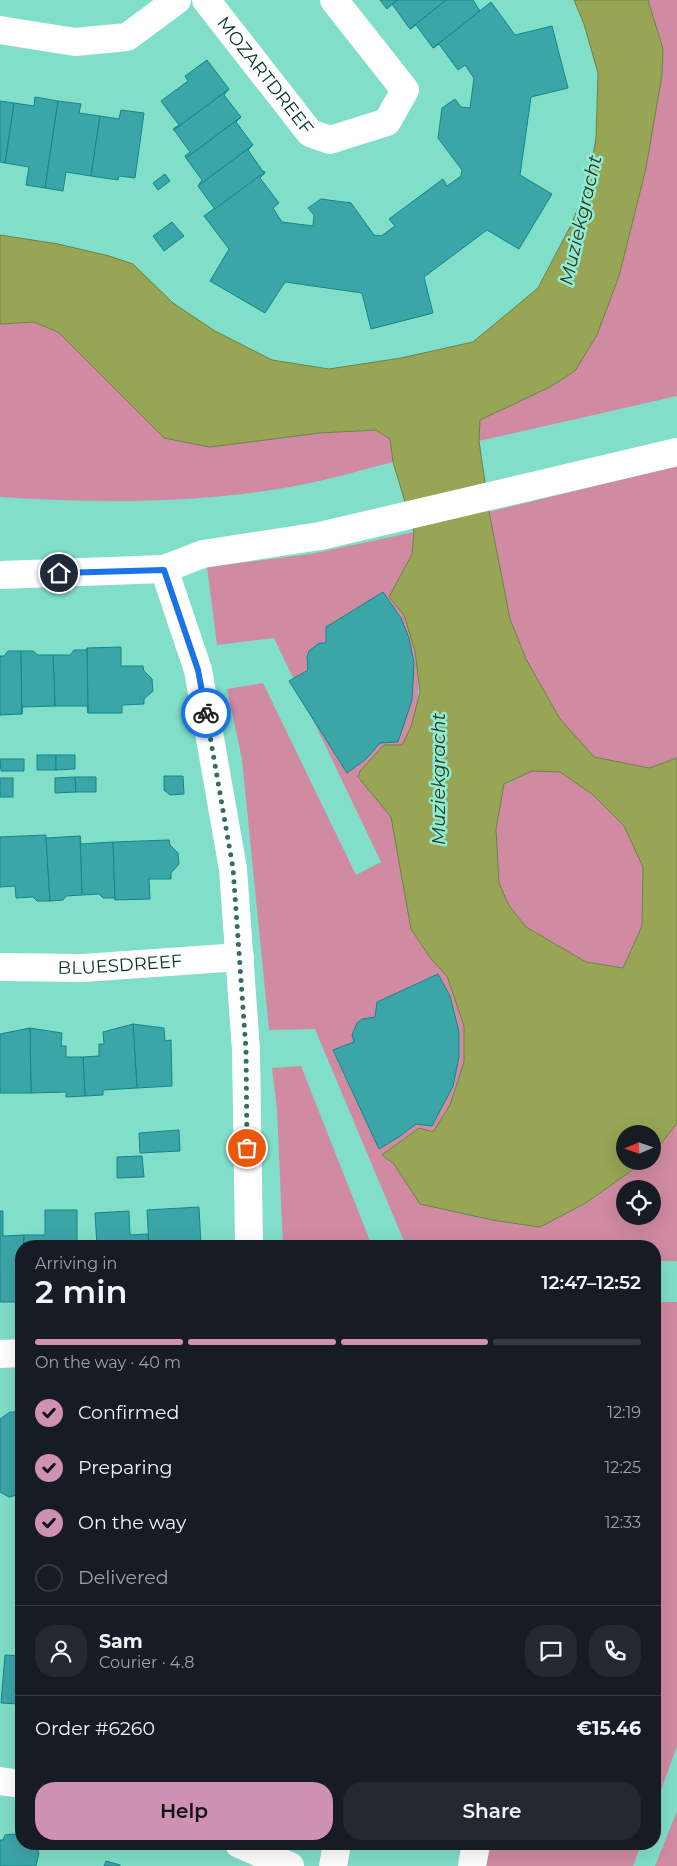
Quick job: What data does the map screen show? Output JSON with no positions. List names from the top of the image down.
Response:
{
  "streets": {
    "street": ["MOZARTDREEF", "BLUESDREEF"]
  },
  "water": ["Muziekgracht"],
  "north": "left",
  "page": {
    "heading": ["2 min", "Arriving in", "12:47–12:52"],
    "panel": [
      "Sam",
      "Courier · 4.8",
      "Order #6260",
      "€15.46"
    ],
    "bar": "On the way · 40 m",
    "list": [
      ["Confirmed", "12:19"],
      ["Preparing", "12:25"],
      ["On the way", "12:33"],
      "Delivered"
    ],
    "buttons": ["Help", "Share"]
  }
}
